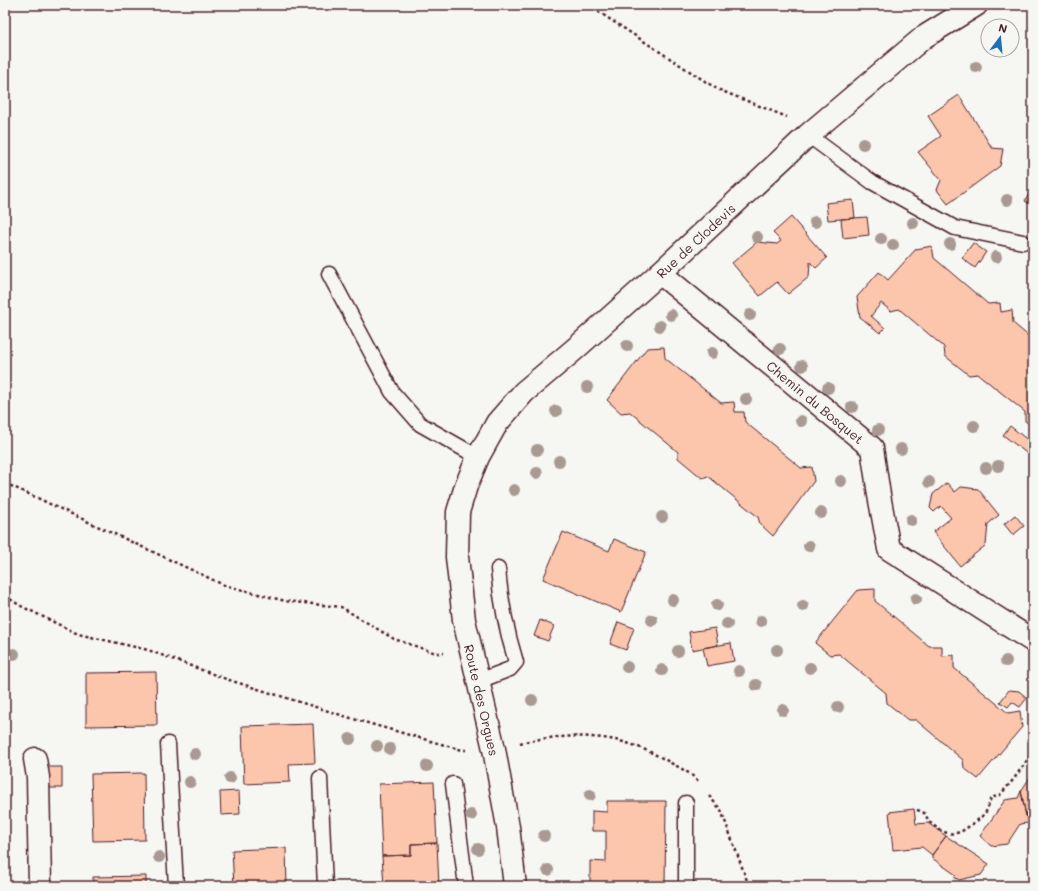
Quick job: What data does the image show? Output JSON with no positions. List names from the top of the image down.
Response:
{
  "streets": {
    "street": ["Rue de Clodevis", "Chemin du Bosquet", "Route des Orgues"]
  },
  "crossings": [
    ["Rue de Clodevis", "Chemin du Bosquet"],
    ["Rue de Clodevis", "Route des Orgues"]
  ],
  "north": "top"
}
